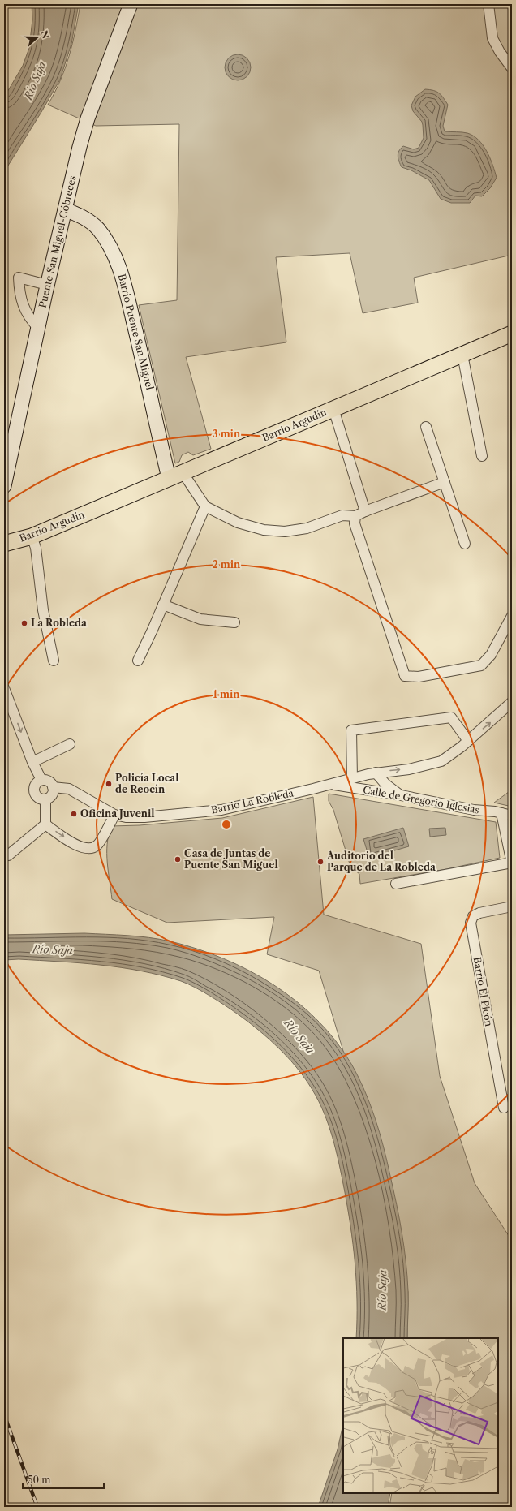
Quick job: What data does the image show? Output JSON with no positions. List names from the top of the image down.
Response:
{
  "streets": {
    "main road": ["Barrio Argudín"],
    "street": [
      "Puente San Miguel-Cóbreces",
      "Barrio Puente San Miguel",
      "Calle de Gregorio Iglesias",
      "Barrio La Robleda",
      "Barrio El Picón"
    ]
  },
  "crossings": [
    ["Puente San Miguel-Cóbreces", "Barrio Puente San Miguel"],
    ["Barrio Puente San Miguel", "Barrio Argudín"],
    ["Calle de Gregorio Iglesias", "Barrio La Robleda"]
  ],
  "water": ["Río Saja"],
  "places": [
    "La Robleda",
    "Policía Local de Reocín",
    "Oficina Juvenil",
    "Casa de Juntas de Puente San Miguel",
    "Auditorio del Parque de La Robleda"
  ],
  "scale_bar": "50 m",
  "north": "right",
  "rings": ["3 min", "2 min", "1 min"]
}
